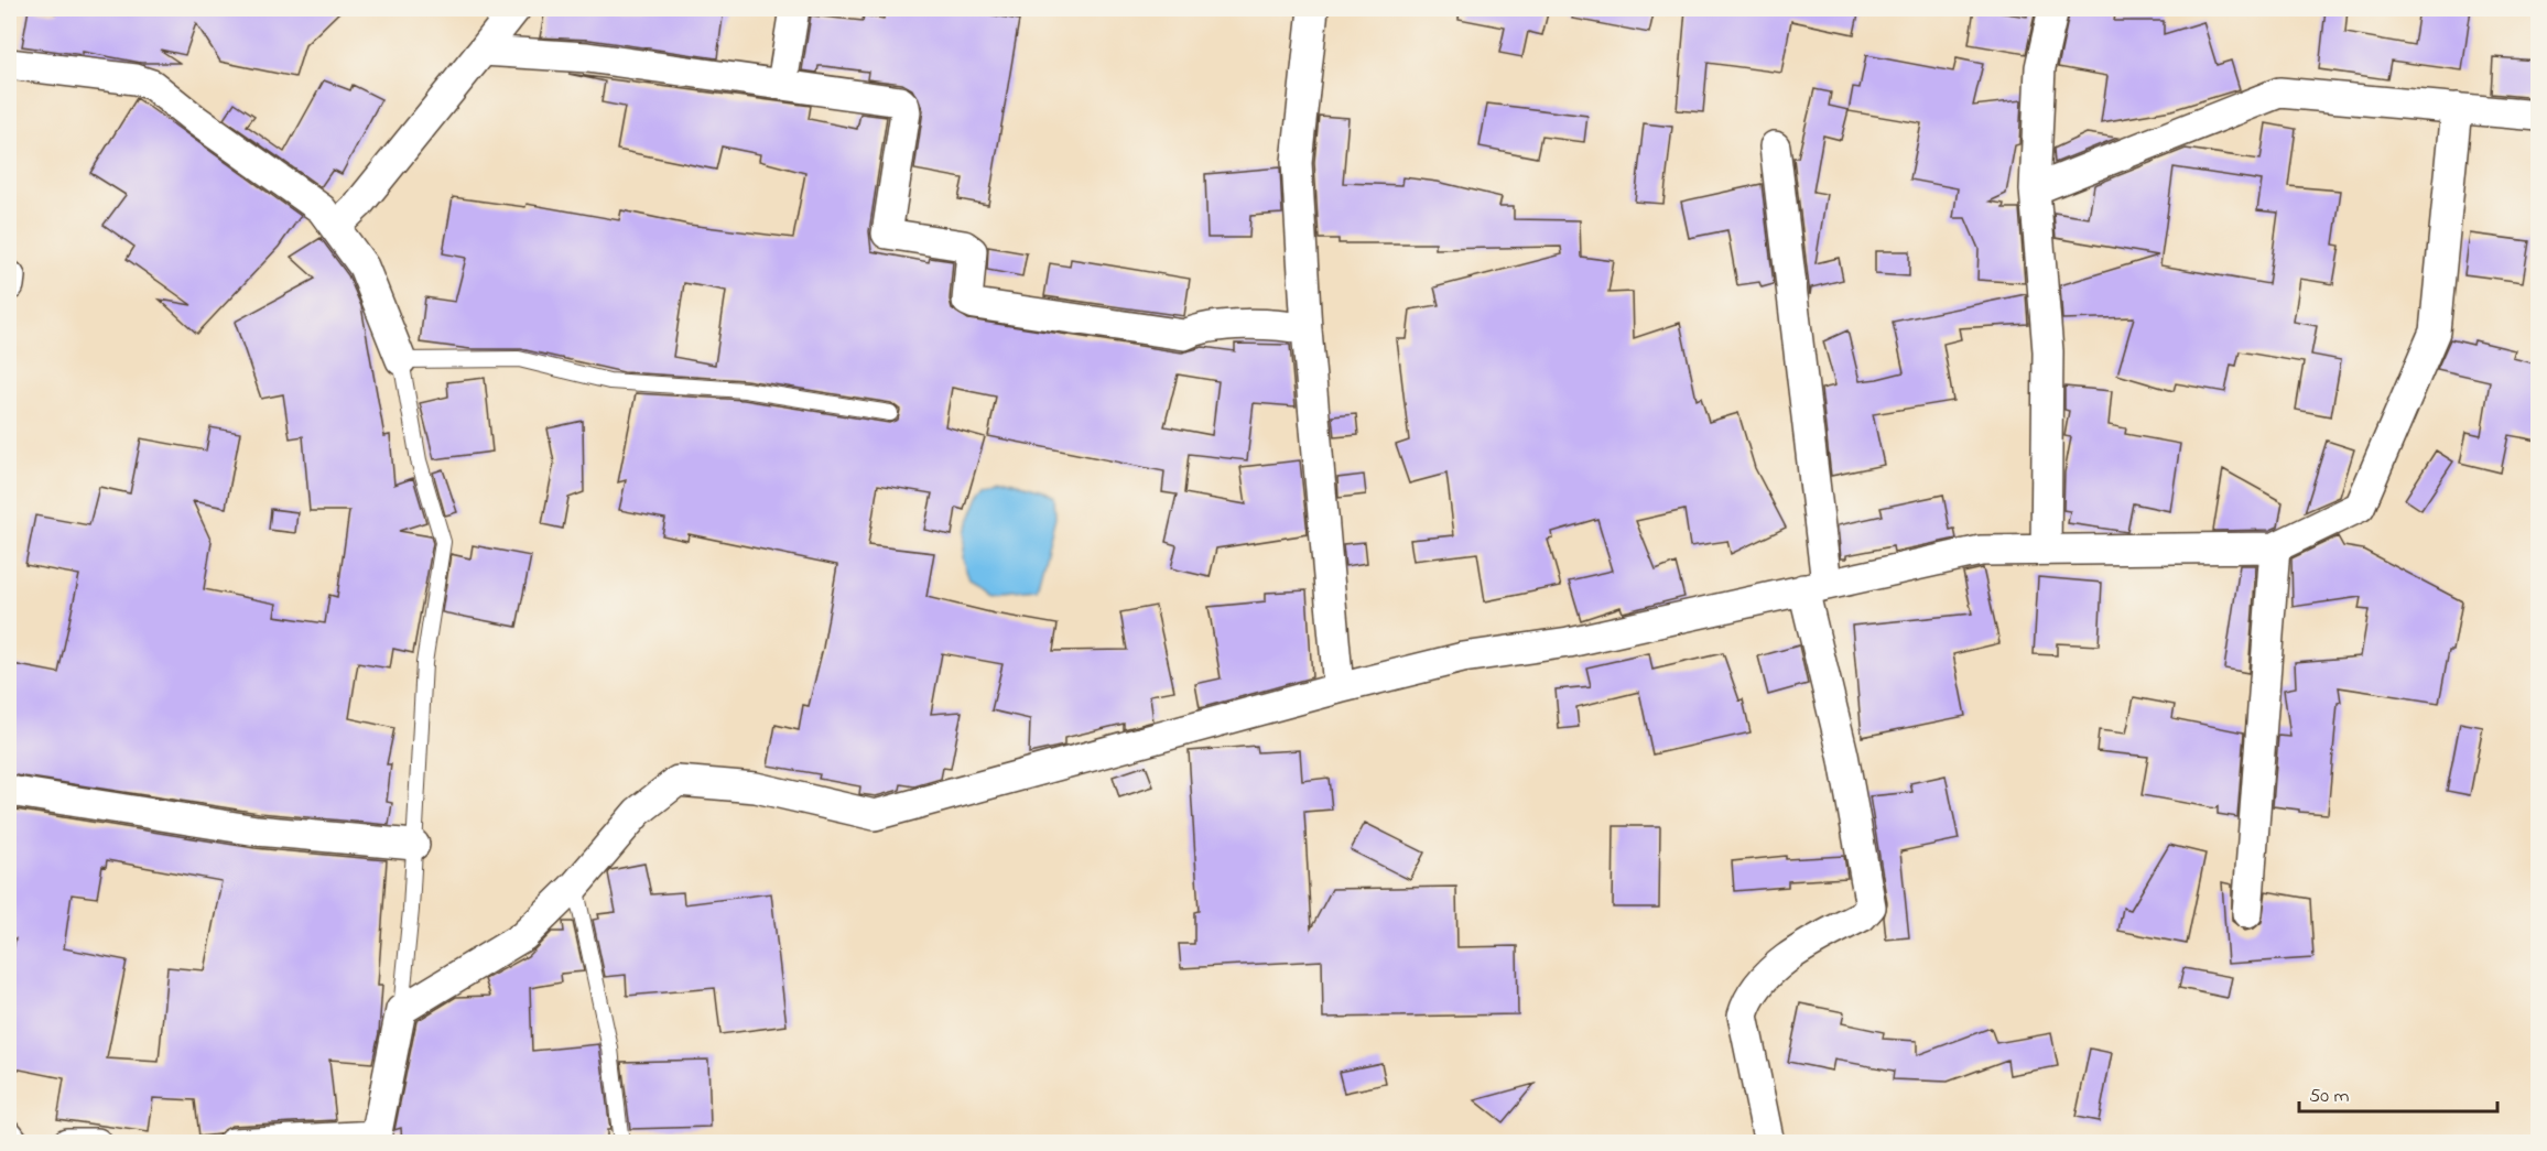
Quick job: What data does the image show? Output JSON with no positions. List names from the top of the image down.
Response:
{
  "scale_bar": "50 m"
}
